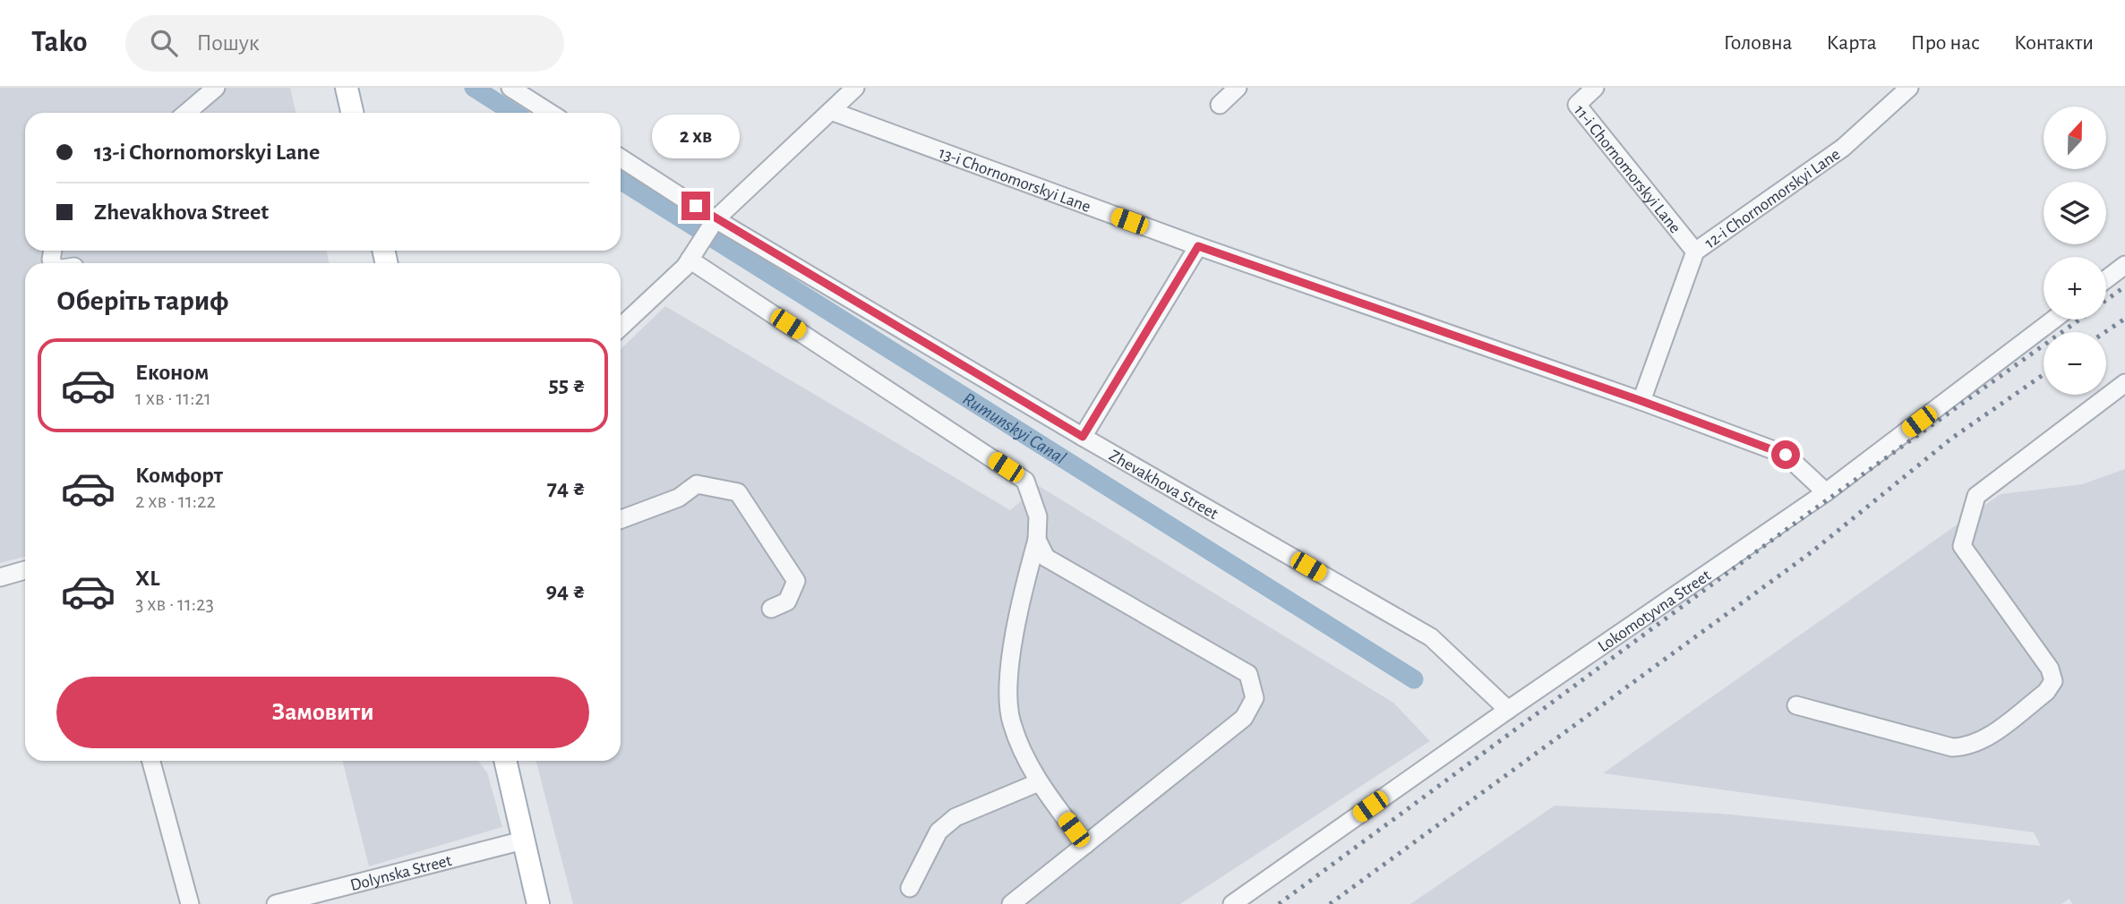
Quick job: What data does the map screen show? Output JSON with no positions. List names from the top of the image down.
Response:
{
  "streets": {
    "street": [
      "11-i Chornomorskyi Lane",
      "13-i Chornomorskyi Lane",
      "12-i Chornomorskyi Lane",
      "Zhevakhova Street",
      "Lokomotyvna Street",
      "Dolynska Street"
    ]
  },
  "crossings": [
    ["11-i Chornomorskyi Lane", "12-i Chornomorskyi Lane"],
    ["13-i Chornomorskyi Lane", "12-i Chornomorskyi Lane"],
    ["13-i Chornomorskyi Lane", "Lokomotyvna Street"],
    ["Zhevakhova Street", "Lokomotyvna Street"]
  ],
  "water": ["Rumunskyi Canal"],
  "north": "top",
  "page": {
    "header": "Tako",
    "search": "Пошук",
    "nav": [
      "Головна",
      "Карта",
      "Про нас",
      "Контакти"
    ],
    "map_buttons": ["+", "−"],
    "banner": ["13-i Chornomorskyi Lane", "Zhevakhova Street"],
    "bubble": "2 хв",
    "heading": "Оберіть тариф",
    "list": [
      {
        "name": "Економ",
        "note": "1 хв · 11:21",
        "value": "55 ₴"
      },
      {
        "name": "Комфорт",
        "note": "2 хв · 11:22",
        "value": "74 ₴"
      },
      {
        "name": "XL",
        "note": "3 хв · 11:23",
        "value": "94 ₴"
      }
    ],
    "buttons": "Замовити"
  }
}
